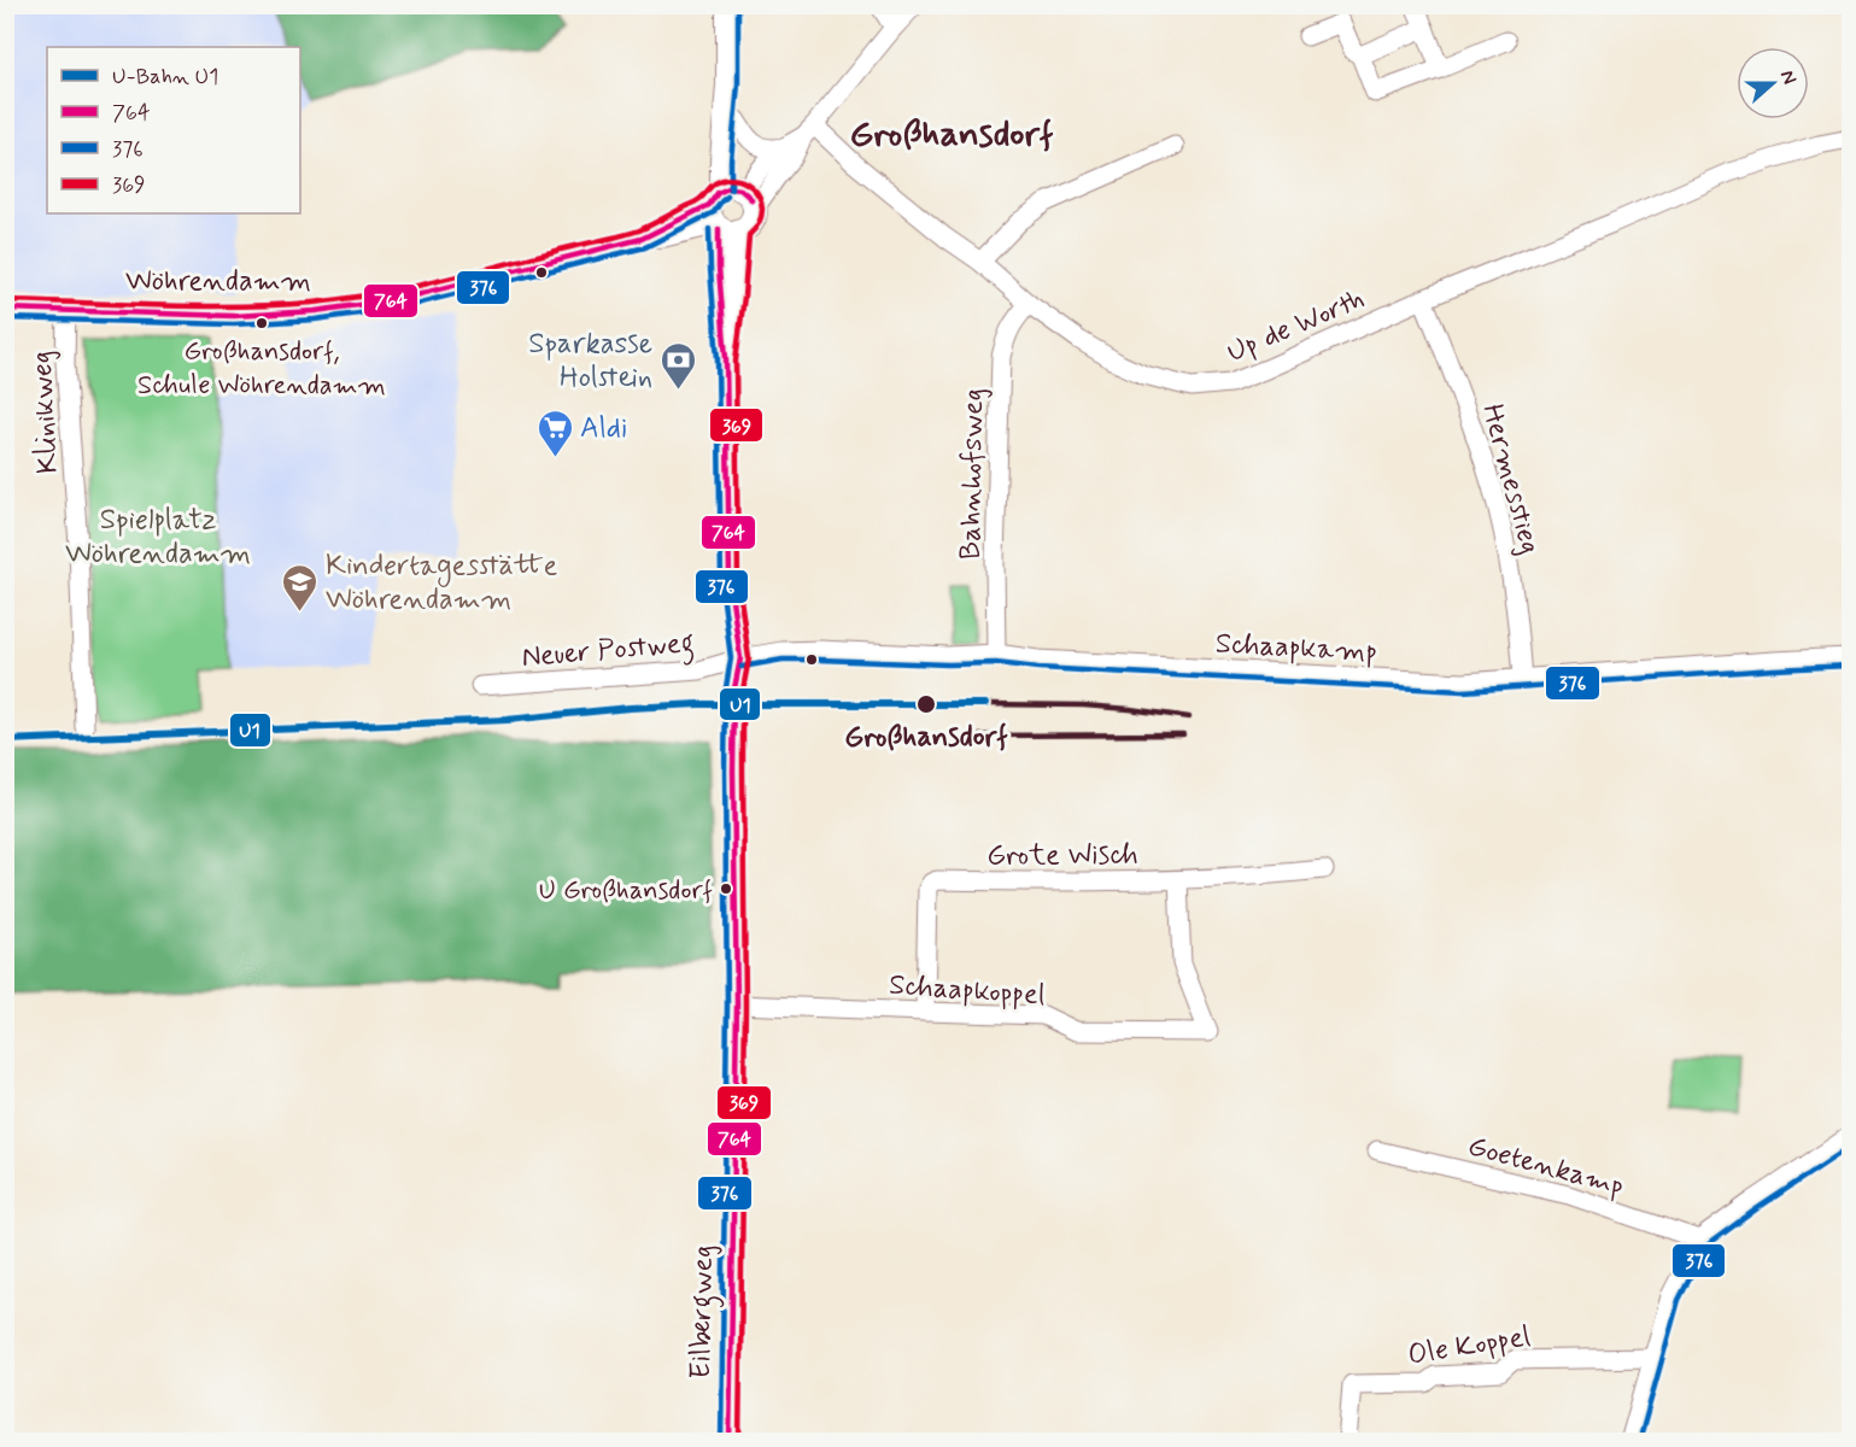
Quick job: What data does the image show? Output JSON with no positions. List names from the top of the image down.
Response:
{
  "streets": {
    "main road": ["Eilbergweg"],
    "street": [
      "Wöhrendamm",
      "Up de Worth",
      "Klinikweg",
      "Bahnhofsweg",
      "Hermesstieg",
      "Schaapkamp",
      "Neuer Postweg",
      "Grote Wisch",
      "Schaapkoppel",
      "Goetenkamp",
      "Ole Koppel"
    ]
  },
  "crossings": [
    ["Wöhrendamm", "Up de Worth"],
    ["Wöhrendamm", "Klinikweg"],
    ["Wöhrendamm", "Eilbergweg"],
    ["Up de Worth", "Bahnhofsweg"],
    ["Up de Worth", "Hermesstieg"],
    ["Bahnhofsweg", "Schaapkamp"],
    ["Hermesstieg", "Schaapkamp"],
    ["Schaapkamp", "Neuer Postweg"],
    ["Schaapkamp", "Eilbergweg"],
    ["Neuer Postweg", "Eilbergweg"],
    ["Grote Wisch", "Schaapkoppel"],
    ["Schaapkoppel", "Eilbergweg"]
  ],
  "districts": ["Großhansdorf"],
  "parks": ["Spielplatz Wöhrendamm"],
  "places": {
    "other": ["Großhansdorf, Schule Wöhrendamm", "Großhansdorf", "U Großhansdorf"],
    "bank": ["Sparkasse Holstein"],
    "supermarket": ["Aldi"],
    "school or university": ["Kindertagesstätte Wöhrendamm"]
  },
  "lines": [
    "transit line 376",
    "transit line 369",
    "transit line 764",
    "metro line U1"
  ],
  "legend": [
    "U-Bahn U1",
    "764",
    "376",
    "369"
  ],
  "north": "right"
}
